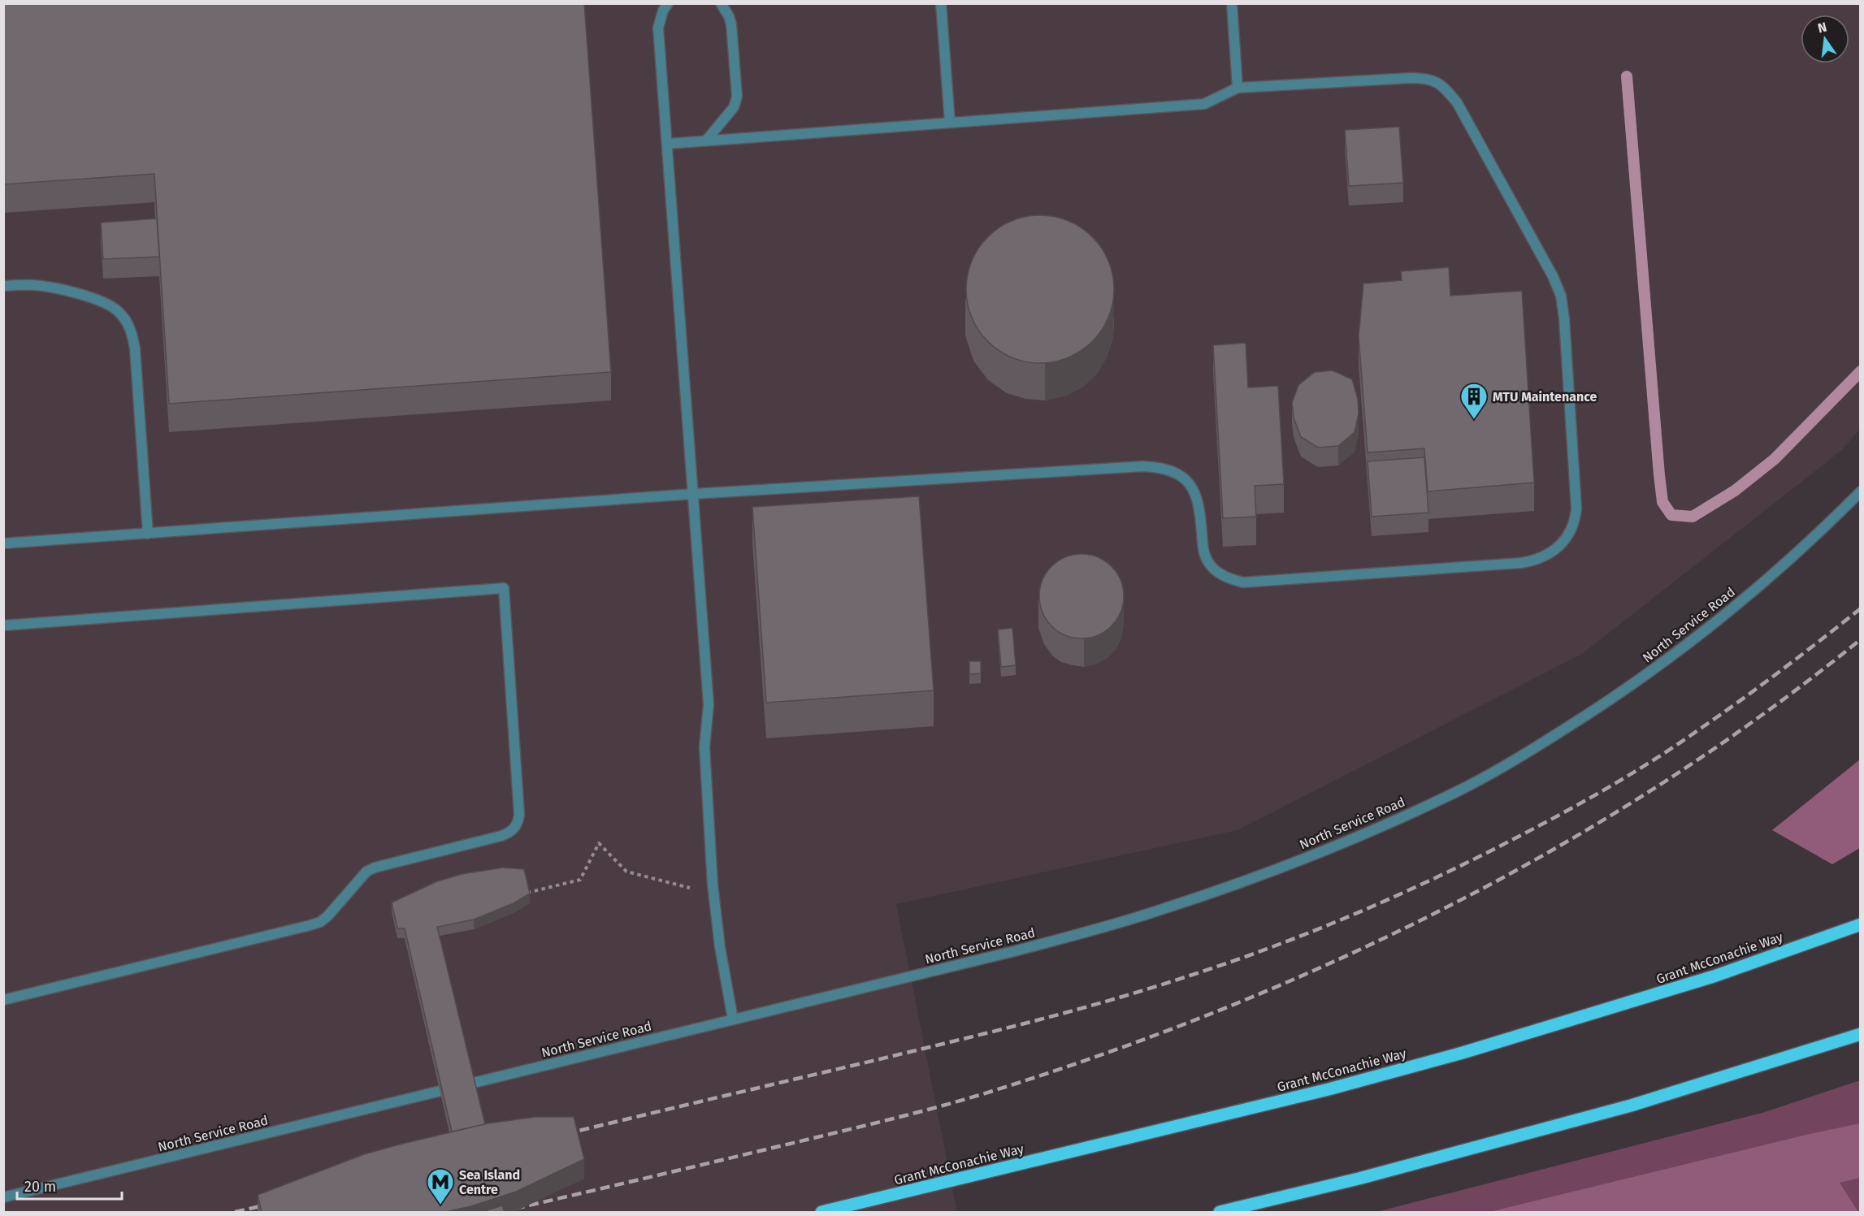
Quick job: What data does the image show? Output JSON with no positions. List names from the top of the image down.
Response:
{
  "streets": {
    "main road": ["Grant McConachie Way"],
    "street": ["North Service Road"]
  },
  "places": {
    "building": ["MTU Maintenance"],
    "metro station": ["Sea Island Centre"]
  },
  "scale_bar": "20 m",
  "north": "top"
}
